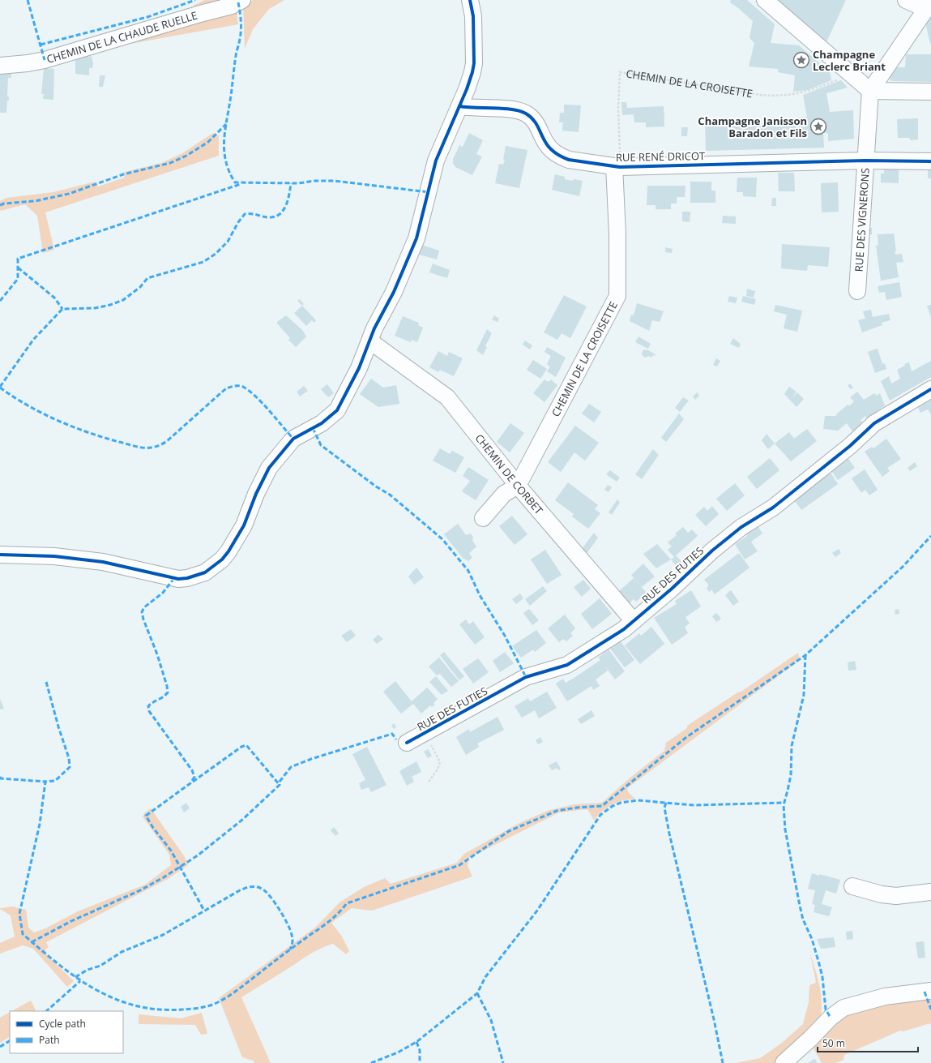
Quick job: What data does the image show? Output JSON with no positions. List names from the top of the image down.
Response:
{
  "streets": {
    "street": [
      "CHEMIN DE LA CHAUDE RUELLE",
      "CHEMIN DE LA CROISETTE",
      "RUE RENÉ DRICOT",
      "RUE DES VIGNERONS",
      "CHEMIN DE CORBET",
      "RUE DES FUTIES"
    ]
  },
  "crossings": [
    ["CHEMIN DE LA CROISETTE", "RUE RENÉ DRICOT"],
    ["CHEMIN DE LA CROISETTE", "CHEMIN DE CORBET"],
    ["RUE RENÉ DRICOT", "RUE DES VIGNERONS"],
    ["CHEMIN DE CORBET", "RUE DES FUTIES"]
  ],
  "places": {
    "place": ["Champagne Leclerc Briant", "Champagne Janisson Baradon et Fils"]
  },
  "legend": ["Cycle path", "Path"],
  "scale_bar": "50 m"
}
